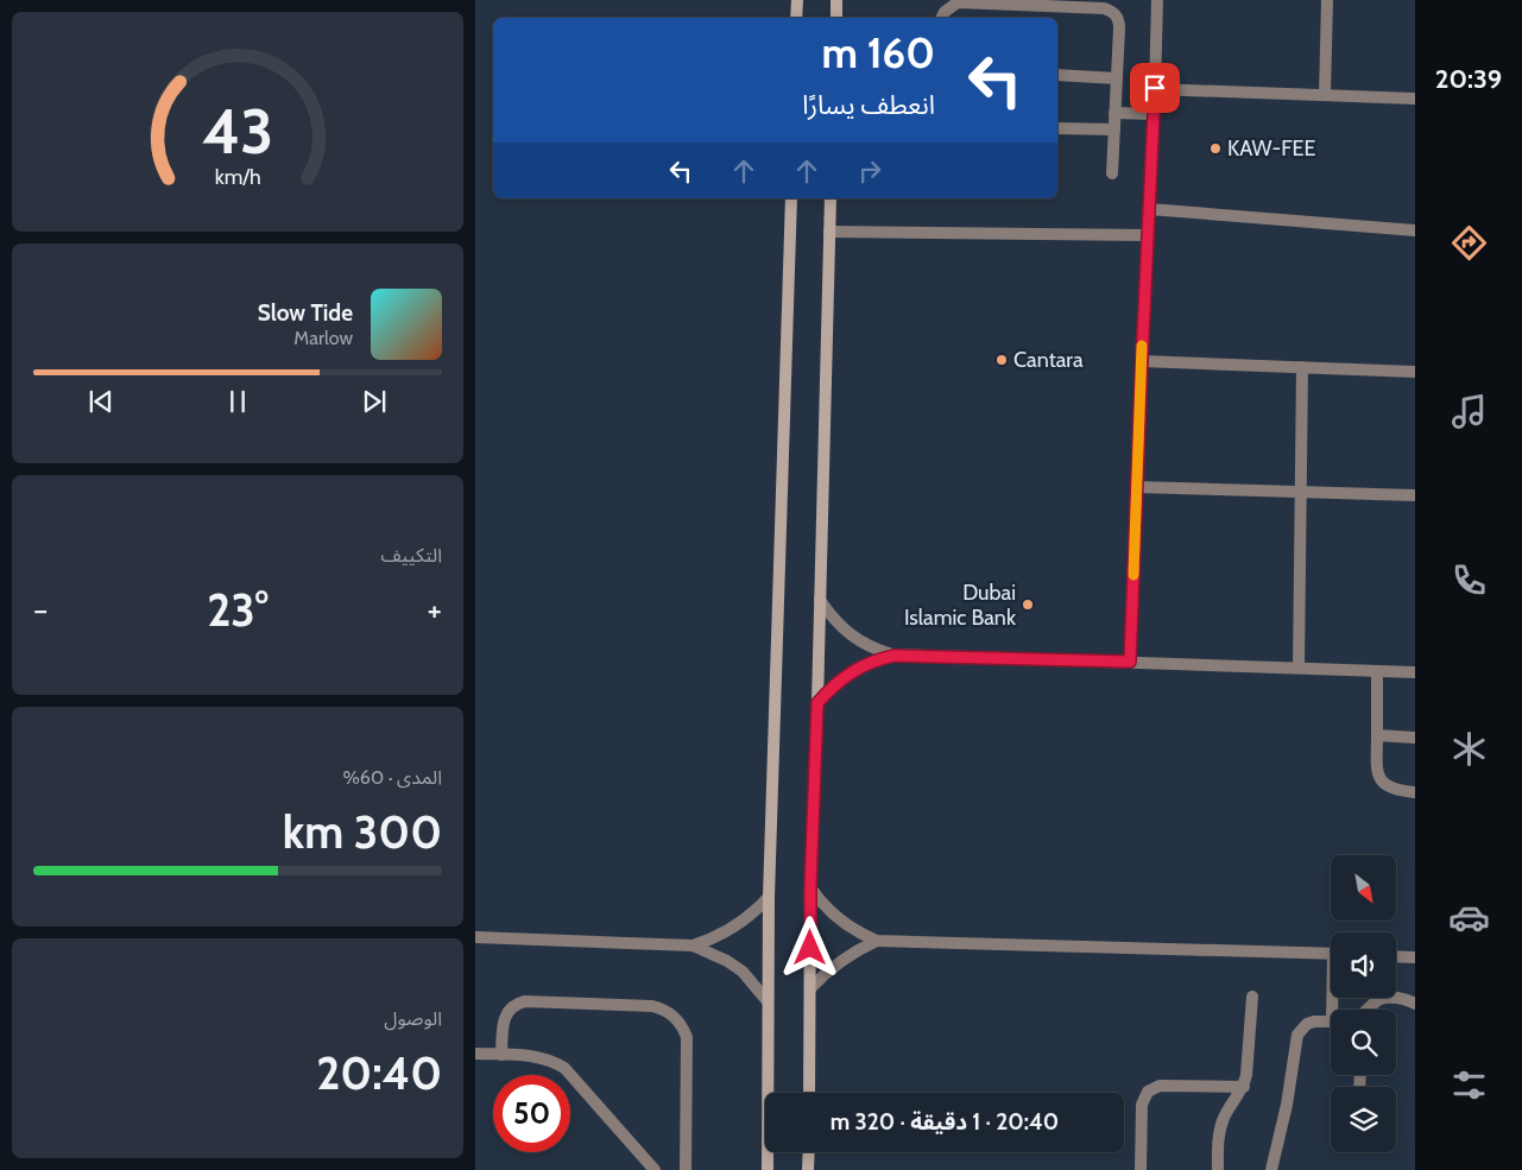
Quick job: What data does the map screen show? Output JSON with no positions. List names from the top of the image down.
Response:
{
  "places": ["KAW-FEE", "Cantara", "Dubai Islamic Bank"],
  "north": "bottom right",
  "page": {
    "tabs": "20:39",
    "turn": ["160 m", "انعطف يسارًا"],
    "song": ["Slow Tide", "Marlow"],
    "tile": [
      "التكييف",
      ["المدى · 60%", "300 km"],
      ["الوصول", "20:40"]
    ],
    "heat": ["−", "23°", "+"],
    "limit": "50",
    "trip": "20:40 · 1 دقيقة · 320 m",
    "gauge": ["43", "km/h"]
  }
}
